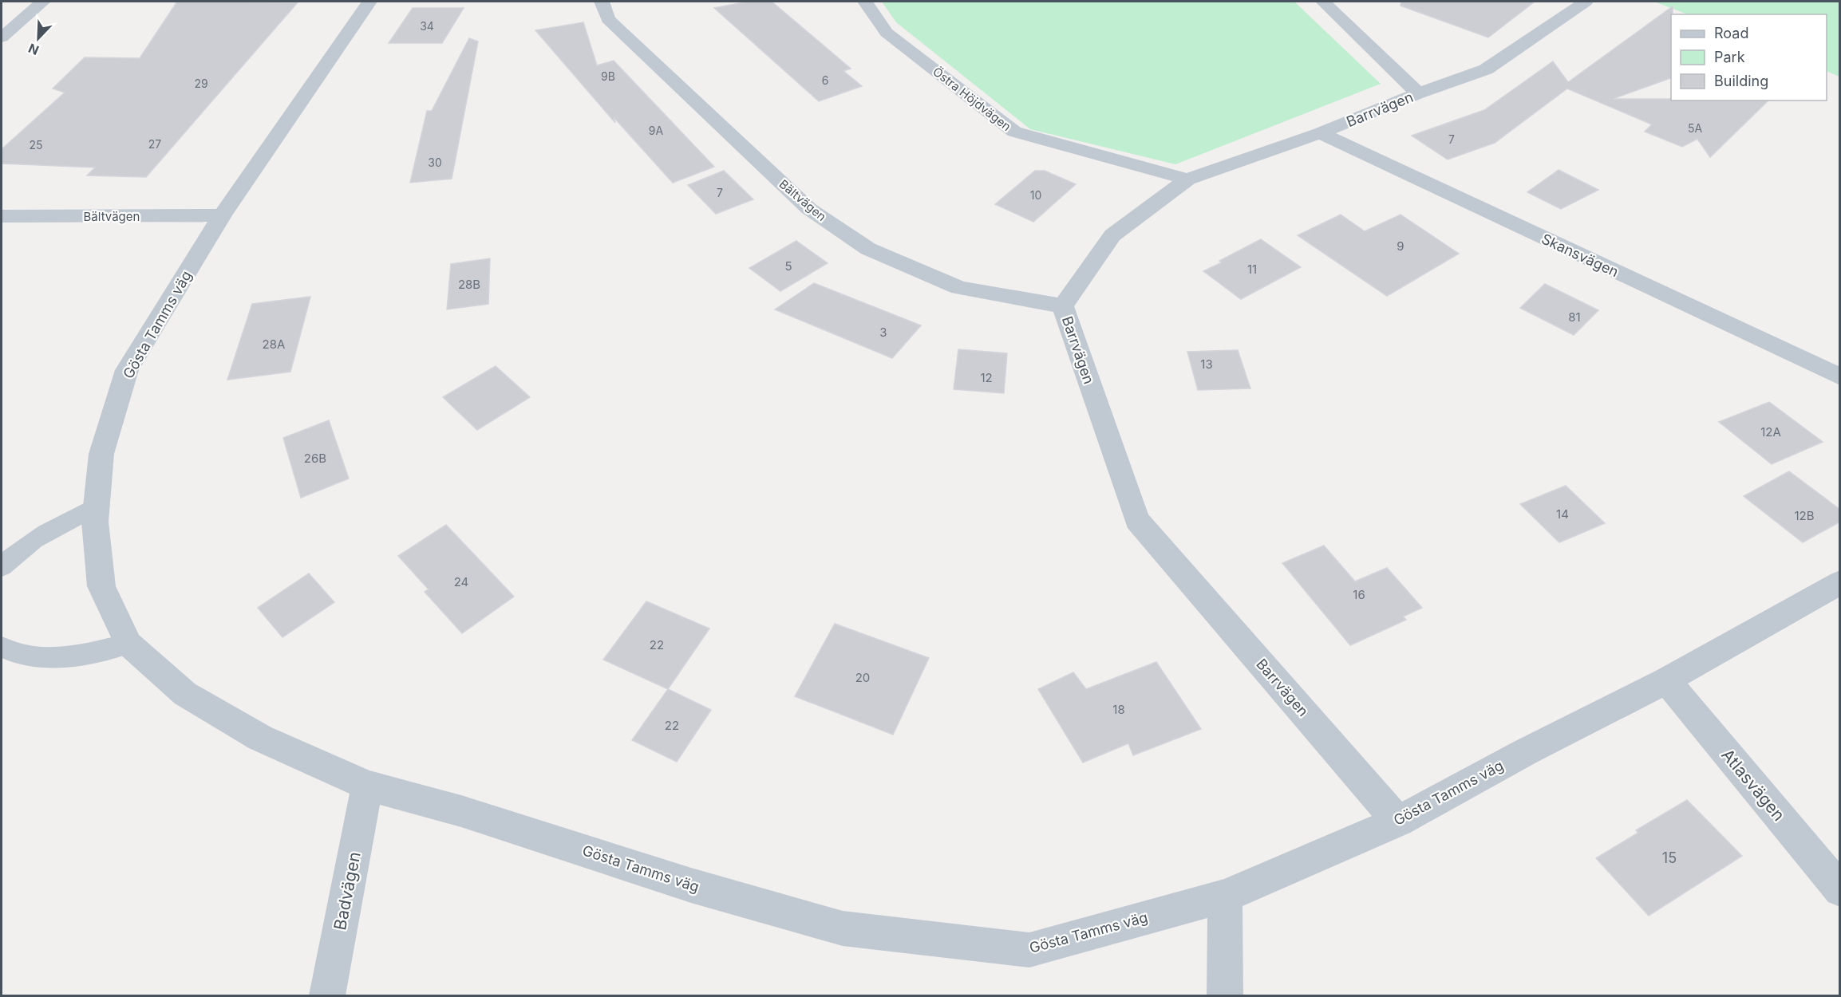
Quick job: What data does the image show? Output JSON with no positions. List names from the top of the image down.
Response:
{
  "streets": {
    "street": [
      "Östra Höjdvägen",
      "Barrvägen",
      "Bältvägen",
      "Skansvägen",
      "Gösta Tamms väg",
      "Atlasvägen",
      "Badvägen"
    ]
  },
  "crossings": [
    ["Östra Höjdvägen", "Barrvägen"],
    ["Barrvägen", "Bältvägen"],
    ["Barrvägen", "Skansvägen"],
    ["Barrvägen", "Gösta Tamms väg"],
    ["Bältvägen", "Gösta Tamms väg"],
    ["Gösta Tamms väg", "Atlasvägen"],
    ["Gösta Tamms väg", "Badvägen"]
  ],
  "house_numbers": [
    "34",
    "9B",
    "6",
    "29",
    "5A",
    "9A",
    "7",
    "27",
    "25",
    "30",
    "7",
    "10",
    "9",
    "5",
    "11",
    "28B",
    "81",
    "3",
    "28A",
    "13",
    "12",
    "12A",
    "26B",
    "14",
    "12B",
    "24",
    "16",
    "22",
    "20",
    "18",
    "22",
    "15"
  ],
  "legend": ["Road", "Park", "Building"],
  "north": "bottom left"
}
